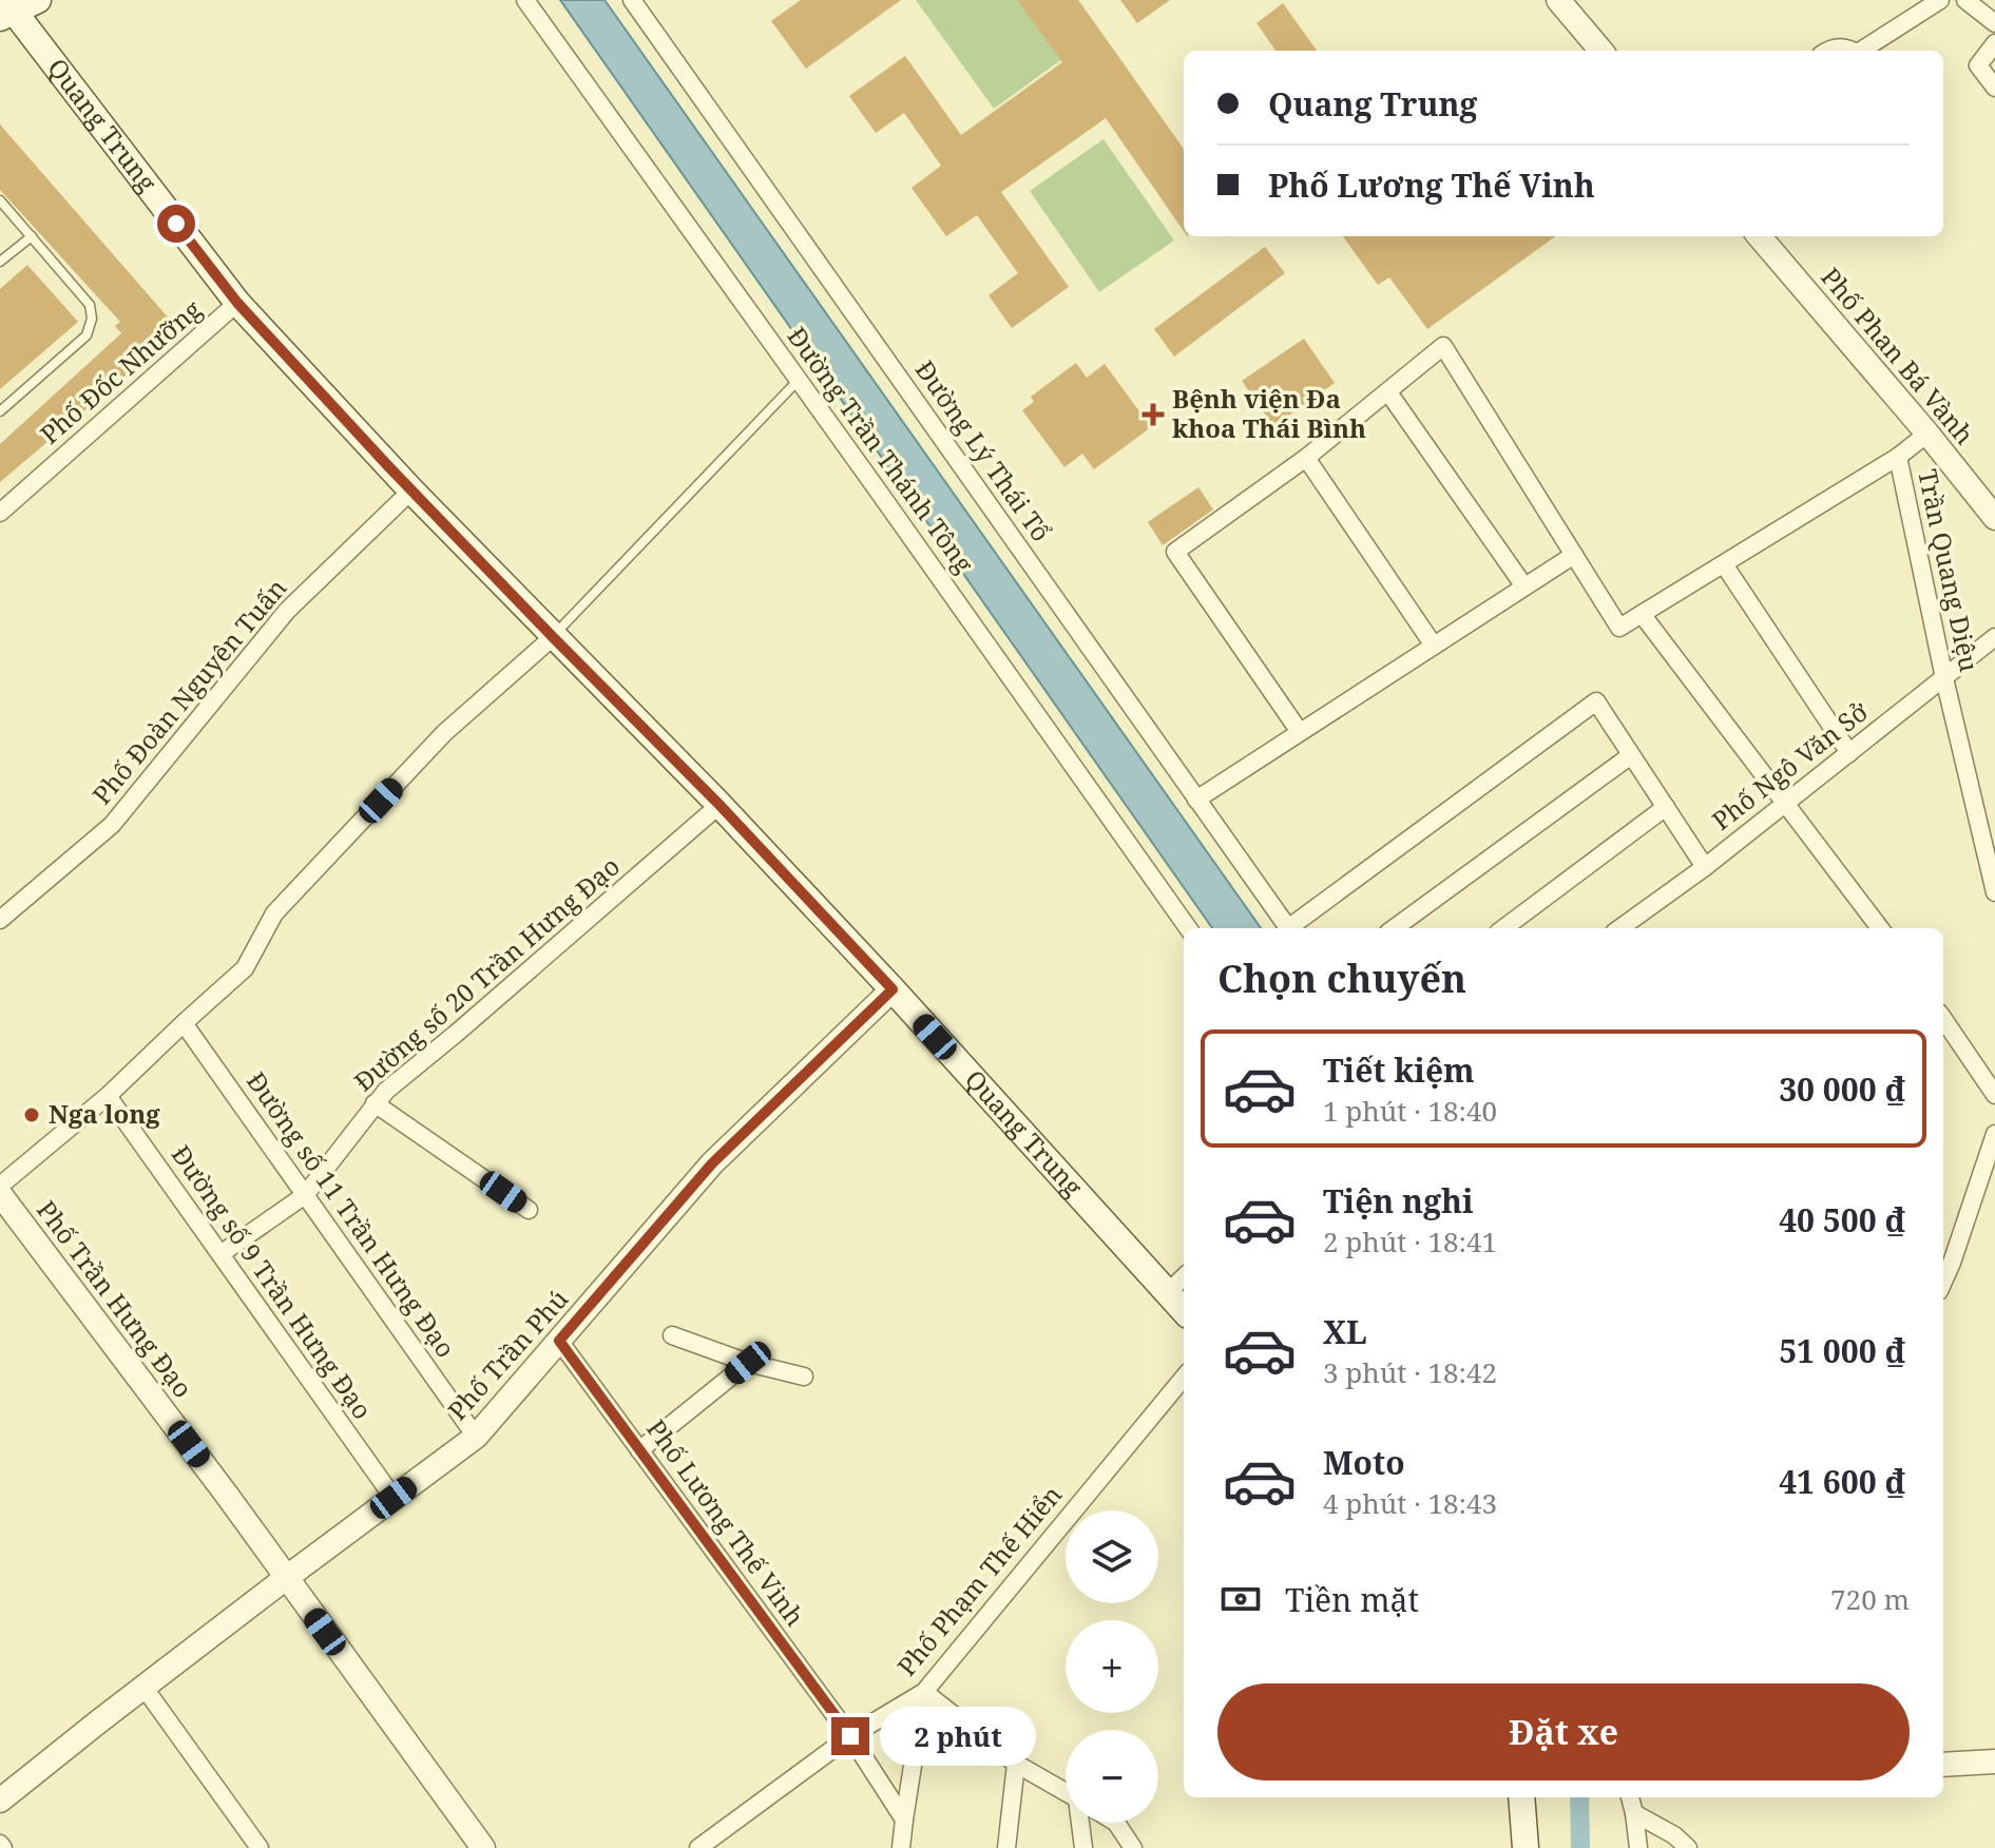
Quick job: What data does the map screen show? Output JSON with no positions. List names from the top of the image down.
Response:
{
  "streets": {
    "main road": ["Quang Trung"],
    "street": [
      "Phố Phan Bá Vành",
      "Phố Đốc Nhưỡng",
      "Đường Trần Thánh Tông",
      "Đường Lý Thái Tổ",
      "Trần Quang Diệu",
      "Phố Đoàn Nguyên Tuấn",
      "Phố Ngô Văn Sở",
      "Đường số 20 Trần Hưng Đạo",
      "Đường số 11 Trần Hưng Đạo",
      "Đường số 9 Trần Hưng Đạo",
      "Phố Trần Hưng Đạo",
      "Phố Trần Phú",
      "Phố Lương Thế Vinh",
      "Phố Phạm Thế Hiển"
    ]
  },
  "crossings": [
    ["Quang Trung", "Phố Đốc Nhưỡng"],
    ["Quang Trung", "Phố Đoàn Nguyên Tuấn"],
    ["Quang Trung", "Đường số 20 Trần Hưng Đạo"],
    ["Quang Trung", "Phố Trần Phú"],
    ["Trần Quang Diệu", "Phố Ngô Văn Sở"],
    ["Đường số 20 Trần Hưng Đạo", "Đường số 11 Trần Hưng Đạo"],
    ["Đường số 20 Trần Hưng Đạo", "Đường số 9 Trần Hưng Đạo"],
    ["Đường số 11 Trần Hưng Đạo", "Phố Trần Phú"],
    ["Đường số 9 Trần Hưng Đạo", "Phố Trần Phú"],
    ["Phố Trần Hưng Đạo", "Phố Trần Phú"],
    ["Phố Trần Phú", "Phố Lương Thế Vinh"],
    ["Phố Lương Thế Vinh", "Phố Phạm Thế Hiển"]
  ],
  "places": {
    "health": ["Bệnh viện Đa khoa Thái Bình"],
    "other": ["Nga long"]
  },
  "page": {
    "banner": ["Quang Trung", "Phố Lương Thế Vinh"],
    "heading": "Chọn chuyến",
    "list": [
      {
        "name": "Tiết kiệm",
        "note": "1 phút · 18:40",
        "value": "30 000 ₫"
      },
      {
        "name": "Tiện nghi",
        "note": "2 phút · 18:41",
        "value": "40 500 ₫"
      },
      {
        "name": "XL",
        "note": "3 phút · 18:42",
        "value": "51 000 ₫"
      },
      {
        "name": "Moto",
        "note": "4 phút · 18:43",
        "value": "41 600 ₫"
      }
    ],
    "map_buttons": ["+", "−"],
    "pay": ["Tiền mặt", "720 m"],
    "buttons": "Đặt xe",
    "bubble": "2 phút"
  }
}
